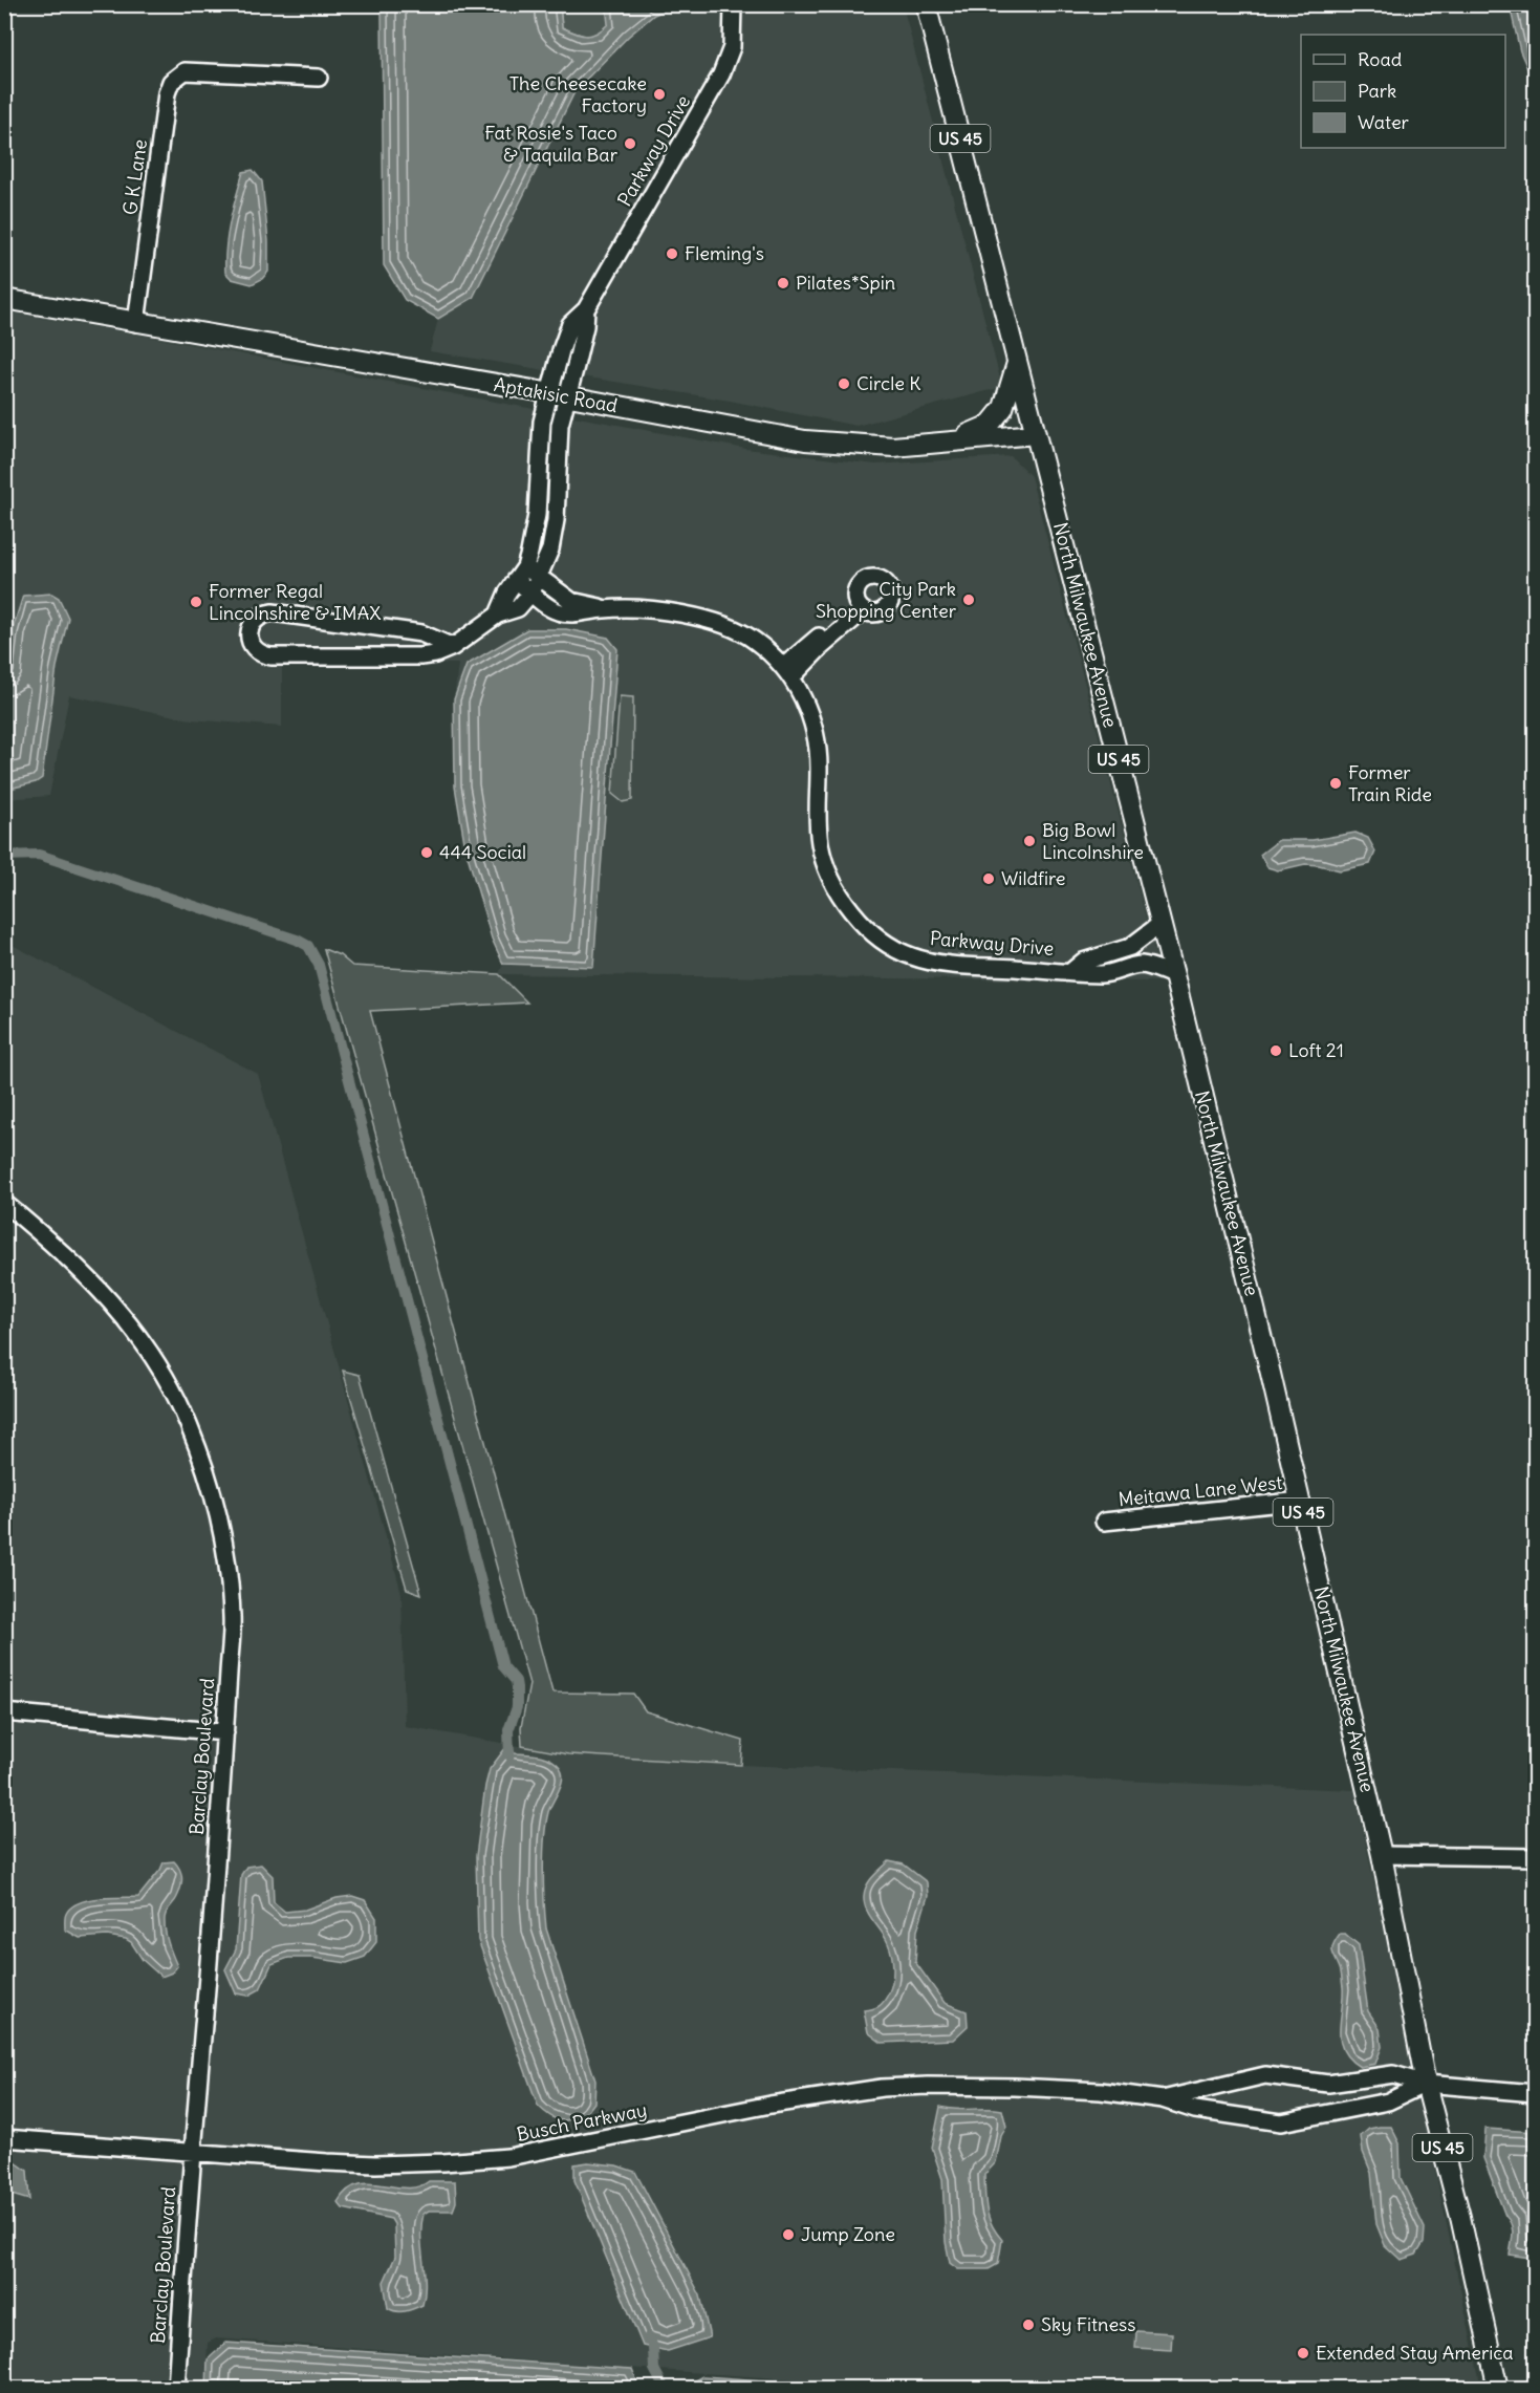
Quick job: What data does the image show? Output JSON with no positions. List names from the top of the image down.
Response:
{
  "streets": {
    "main road": ["US 45", "Aptakisic Road", "North Milwaukee Avenue"],
    "street": [
      "Parkway Drive",
      "G K Lane",
      "Meitawa Lane West",
      "Barclay Boulevard",
      "Busch Parkway"
    ]
  },
  "crossings": [
    ["Parkway Drive", "Aptakisic Road"],
    ["Parkway Drive", "North Milwaukee Avenue"],
    ["G K Lane", "Aptakisic Road"],
    ["Aptakisic Road", "North Milwaukee Avenue"],
    ["North Milwaukee Avenue", "Meitawa Lane West"],
    ["North Milwaukee Avenue", "Busch Parkway"],
    ["Barclay Boulevard", "Busch Parkway"]
  ],
  "places": [
    "The Cheesecake Factory",
    "Fat Rosie's Taco & Taquila Bar",
    "Fleming's",
    "Pilates*Spin",
    "Circle K",
    "City Park Shopping Center",
    "Former Regal Lincolnshire & IMAX",
    "Former Train Ride",
    "Big Bowl Lincolnshire",
    "444 Social",
    "Wildfire",
    "Loft 21",
    "Jump Zone",
    "Sky Fitness",
    "Extended Stay America"
  ],
  "legend": ["Road", "Park", "Water"]
}
